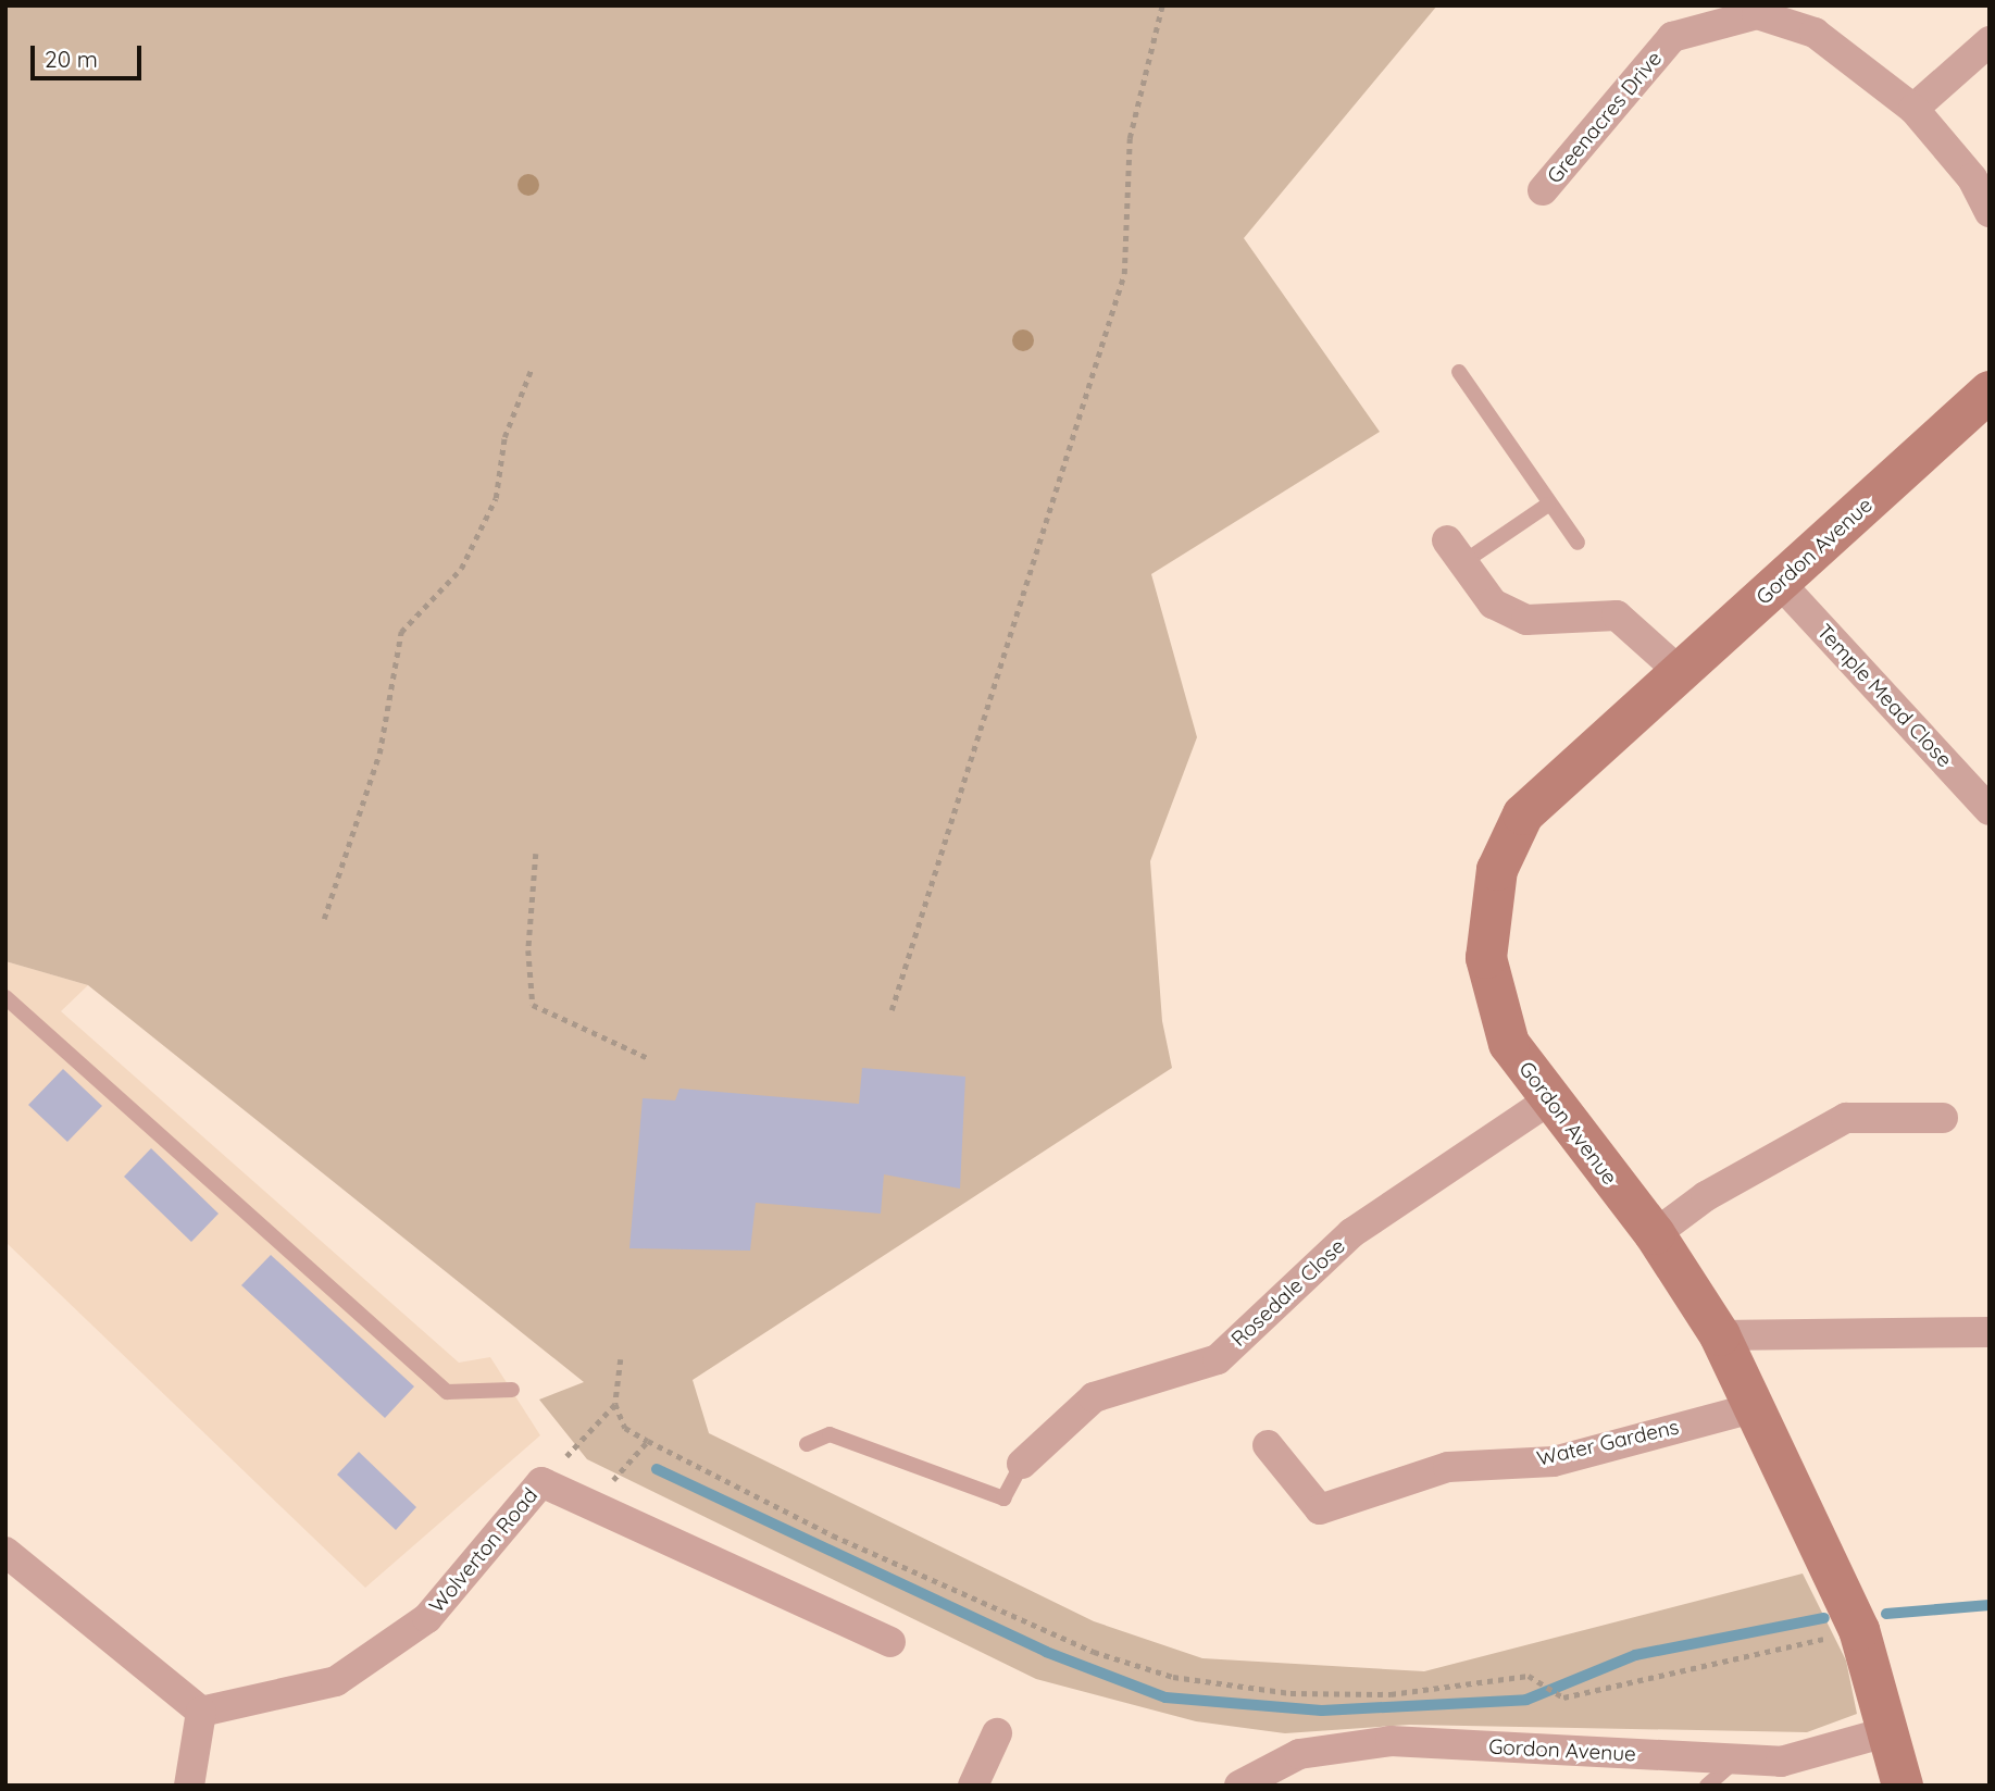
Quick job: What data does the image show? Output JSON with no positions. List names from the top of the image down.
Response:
{
  "streets": {
    "street": [
      "Greenacres Drive",
      "Gordon Avenue",
      "Temple Mead Close",
      "Rosedale Close",
      "Water Gardens",
      "Wolverton Road"
    ]
  },
  "crossings": [
    ["Gordon Avenue", "Temple Mead Close"],
    ["Gordon Avenue", "Rosedale Close"],
    ["Gordon Avenue", "Water Gardens"]
  ],
  "scale_bar": "20 m"
}
